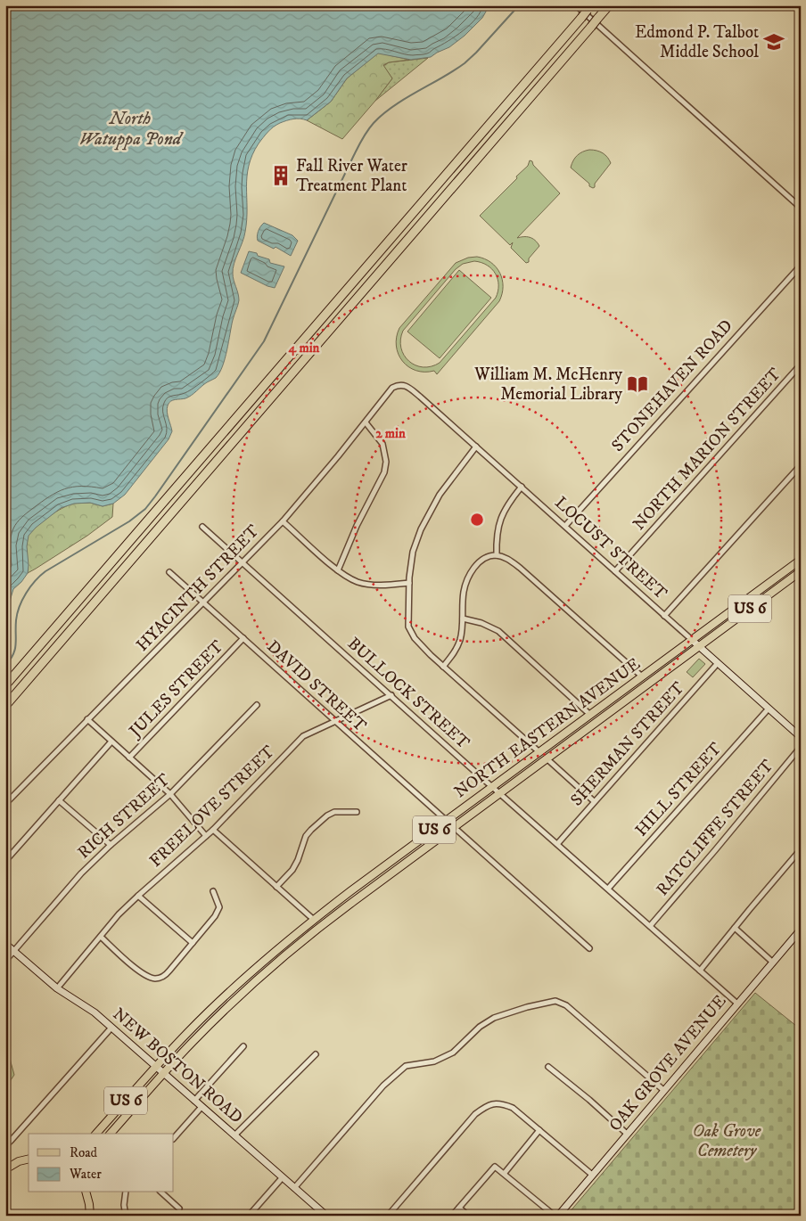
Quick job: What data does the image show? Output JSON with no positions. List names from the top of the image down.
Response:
{
  "streets": {
    "main road": ["US 6", "NORTH EASTERN AVENUE"],
    "street": [
      "STONEHAVEN ROAD",
      "NORTH MARION STREET",
      "LOCUST STREET",
      "HYACINTH STREET",
      "DAVID STREET",
      "JULES STREET",
      "BULLOCK STREET",
      "SHERMAN STREET",
      "HILL STREET",
      "FREELOVE STREET",
      "RICH STREET",
      "RATCLIFFE STREET",
      "OAK GROVE AVENUE",
      "NEW BOSTON ROAD"
    ]
  },
  "crossings": [
    ["STONEHAVEN ROAD", "LOCUST STREET"],
    ["NORTH MARION STREET", "LOCUST STREET"],
    ["LOCUST STREET", "HYACINTH STREET"],
    ["LOCUST STREET", "NORTH EASTERN AVENUE"],
    ["LOCUST STREET", "SHERMAN STREET"],
    ["LOCUST STREET", "HILL STREET"],
    ["HYACINTH STREET", "DAVID STREET"],
    ["HYACINTH STREET", "BULLOCK STREET"],
    ["US 6", "NORTH EASTERN AVENUE"],
    ["US 6", "NEW BOSTON ROAD"],
    ["DAVID STREET", "JULES STREET"],
    ["DAVID STREET", "NORTH EASTERN AVENUE"],
    ["DAVID STREET", "FREELOVE STREET"],
    ["BULLOCK STREET", "NORTH EASTERN AVENUE"],
    ["BULLOCK STREET", "SHERMAN STREET"],
    ["BULLOCK STREET", "HILL STREET"],
    ["BULLOCK STREET", "FREELOVE STREET"],
    ["BULLOCK STREET", "RATCLIFFE STREET"],
    ["BULLOCK STREET", "OAK GROVE AVENUE"],
    ["NORTH EASTERN AVENUE", "NEW BOSTON ROAD"],
    ["FREELOVE STREET", "NEW BOSTON ROAD"],
    ["RICH STREET", "NEW BOSTON ROAD"]
  ],
  "water": ["North Watuppa Pond"],
  "parks": ["Oak Grove Cemetery"],
  "places": {
    "school or university": ["Edmond P. Talbot Middle School"],
    "building": ["Fall River Water Treatment Plant"],
    "library": ["William M. McHenry Memorial Library"]
  },
  "legend": ["Road", "Water"],
  "rings": ["4 min", "2 min"]
}
